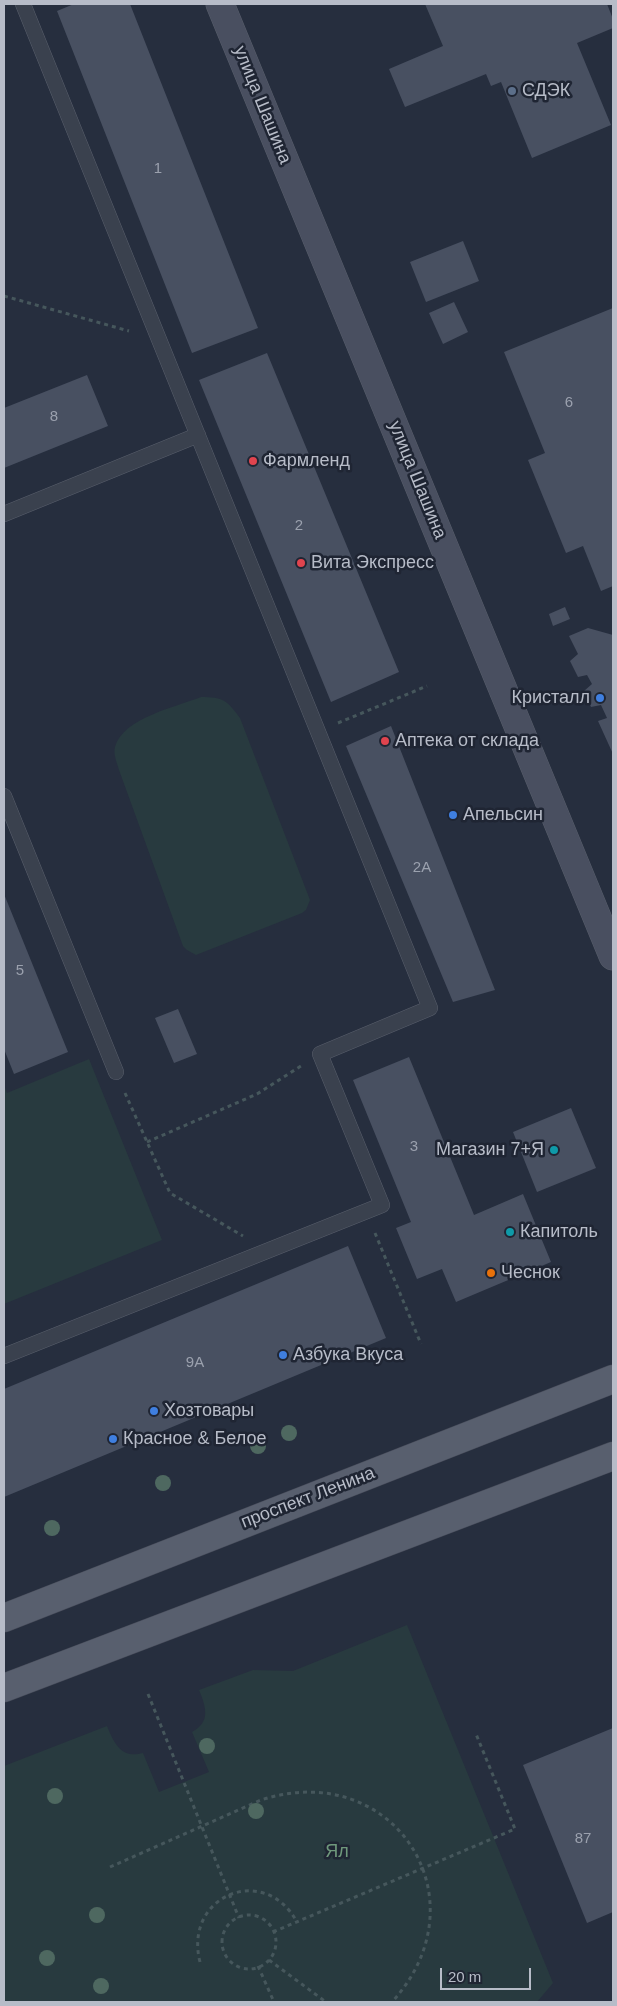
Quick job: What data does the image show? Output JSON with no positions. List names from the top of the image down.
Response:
{
  "streets": {
    "main road": ["проспект Ленина"],
    "street": ["улица Шашина"]
  },
  "parks": ["Ял"],
  "places": [
    "СДЭК",
    "Фармленд",
    "Вита Экспресс",
    "Кристалл",
    "Аптека от склада",
    "Апельсин",
    "Магазин 7+Я",
    "Капитоль",
    "Чеснок",
    "Азбука Вкуса",
    "Хозтовары",
    "Красное & Белое"
  ],
  "house_numbers": [
    "1",
    "6",
    "8",
    "2",
    "2А",
    "5",
    "3",
    "9А",
    "87"
  ],
  "scale_bar": "20 m"
}
